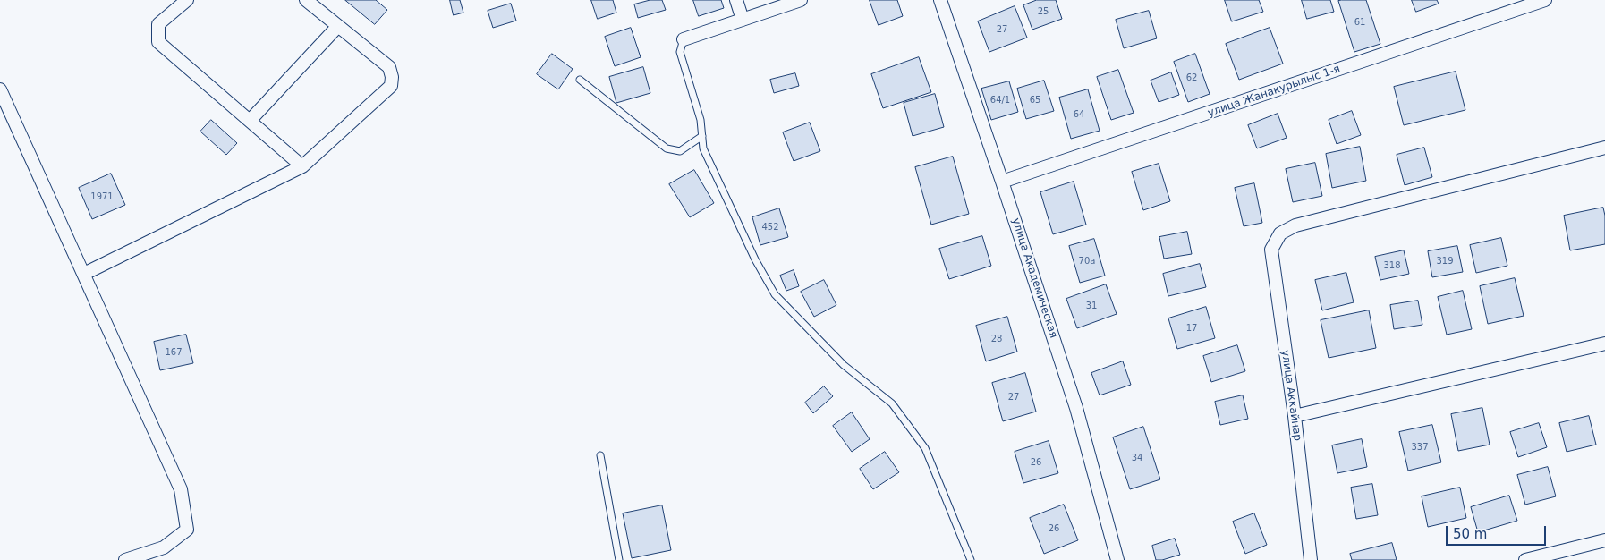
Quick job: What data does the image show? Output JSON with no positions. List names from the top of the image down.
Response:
{
  "streets": {
    "street": ["улица Жанакурылыс 1-я", "улица Академическая", "улица Аккайнар"]
  },
  "crossings": [
    ["улица Жанакурылыс 1-я", "улица Академическая"]
  ],
  "house_numbers": [
    "25",
    "61",
    "27",
    "62",
    "64/1",
    "65",
    "64",
    "1971",
    "452",
    "70а",
    "319",
    "318",
    "31",
    "17",
    "28",
    "167",
    "27",
    "337",
    "34",
    "26",
    "26"
  ],
  "scale_bar": "50 m"
}
